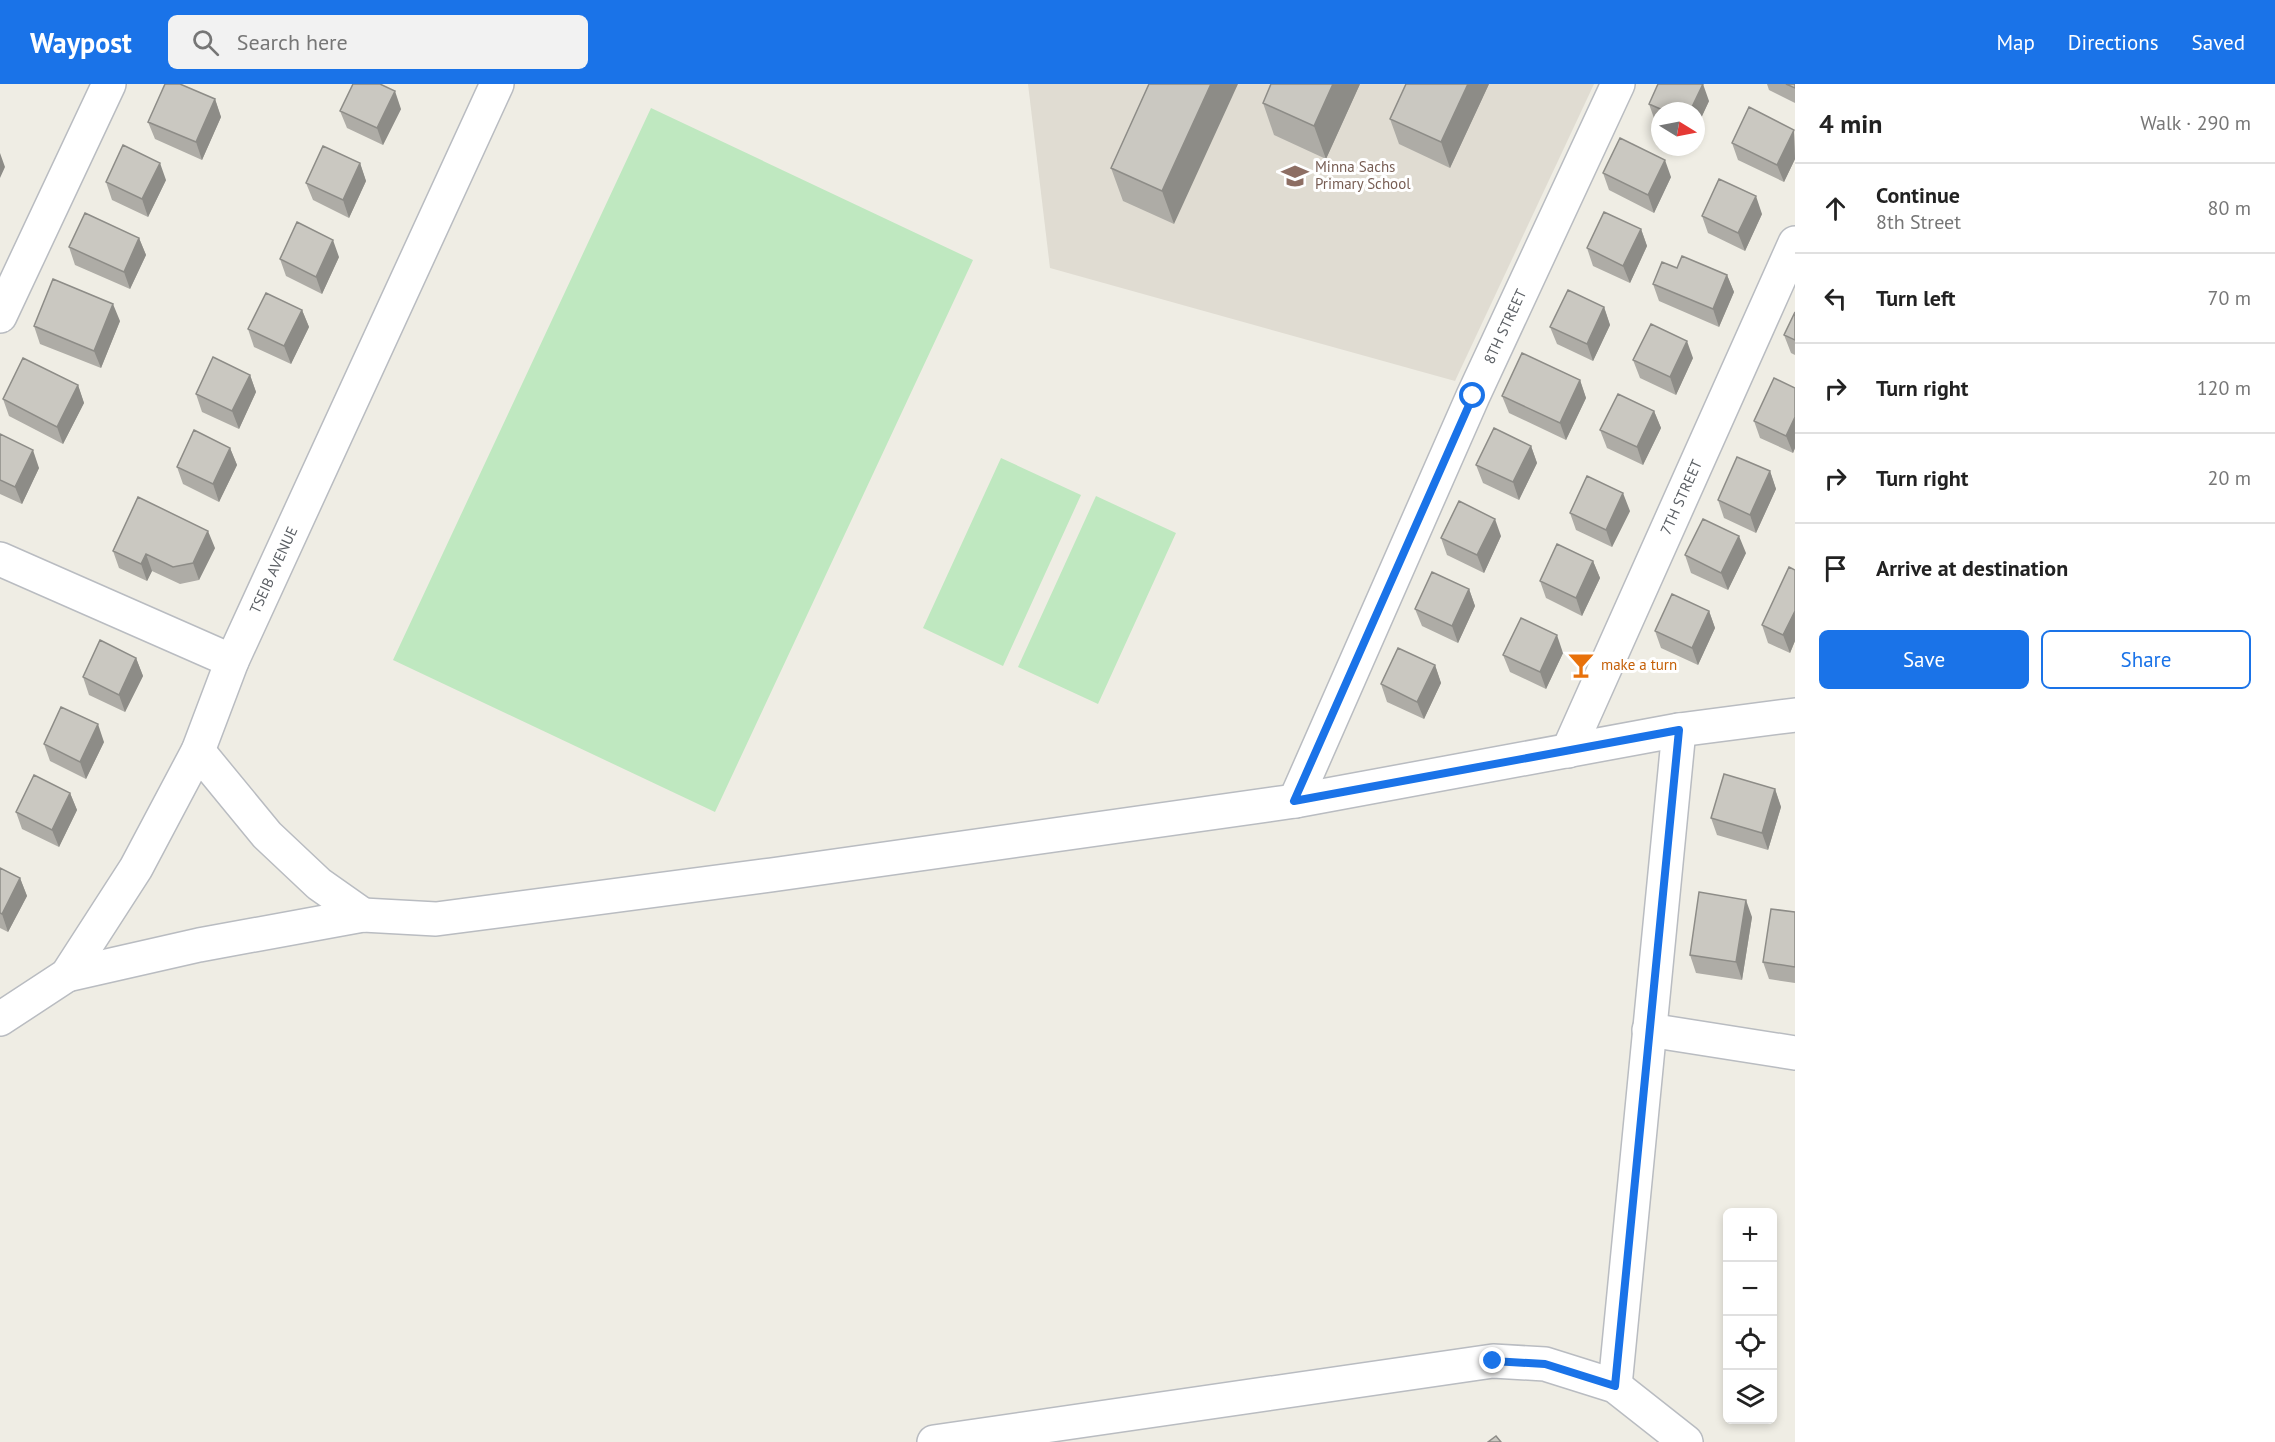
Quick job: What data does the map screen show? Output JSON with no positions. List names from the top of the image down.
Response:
{
  "streets": {
    "street": ["8TH STREET", "7TH STREET", "TSEIB AVENUE"]
  },
  "places": {
    "school or university": ["Minna Sachs Primary School"],
    "bar": ["make a turn"]
  },
  "north": "right",
  "page": {
    "header": "Waypost",
    "search": "Search here",
    "nav": ["Map", "Directions", "Saved"],
    "heading": ["4 min", "Walk · 290 m"],
    "list": [
      ["Continue", "8th Street", "80 m"],
      ["Turn left", "70 m"],
      ["Turn right", "120 m"],
      ["Turn right", "20 m"],
      "Arrive at destination"
    ],
    "buttons": ["Save", "Share"],
    "map_buttons": ["+", "−"]
  }
}
